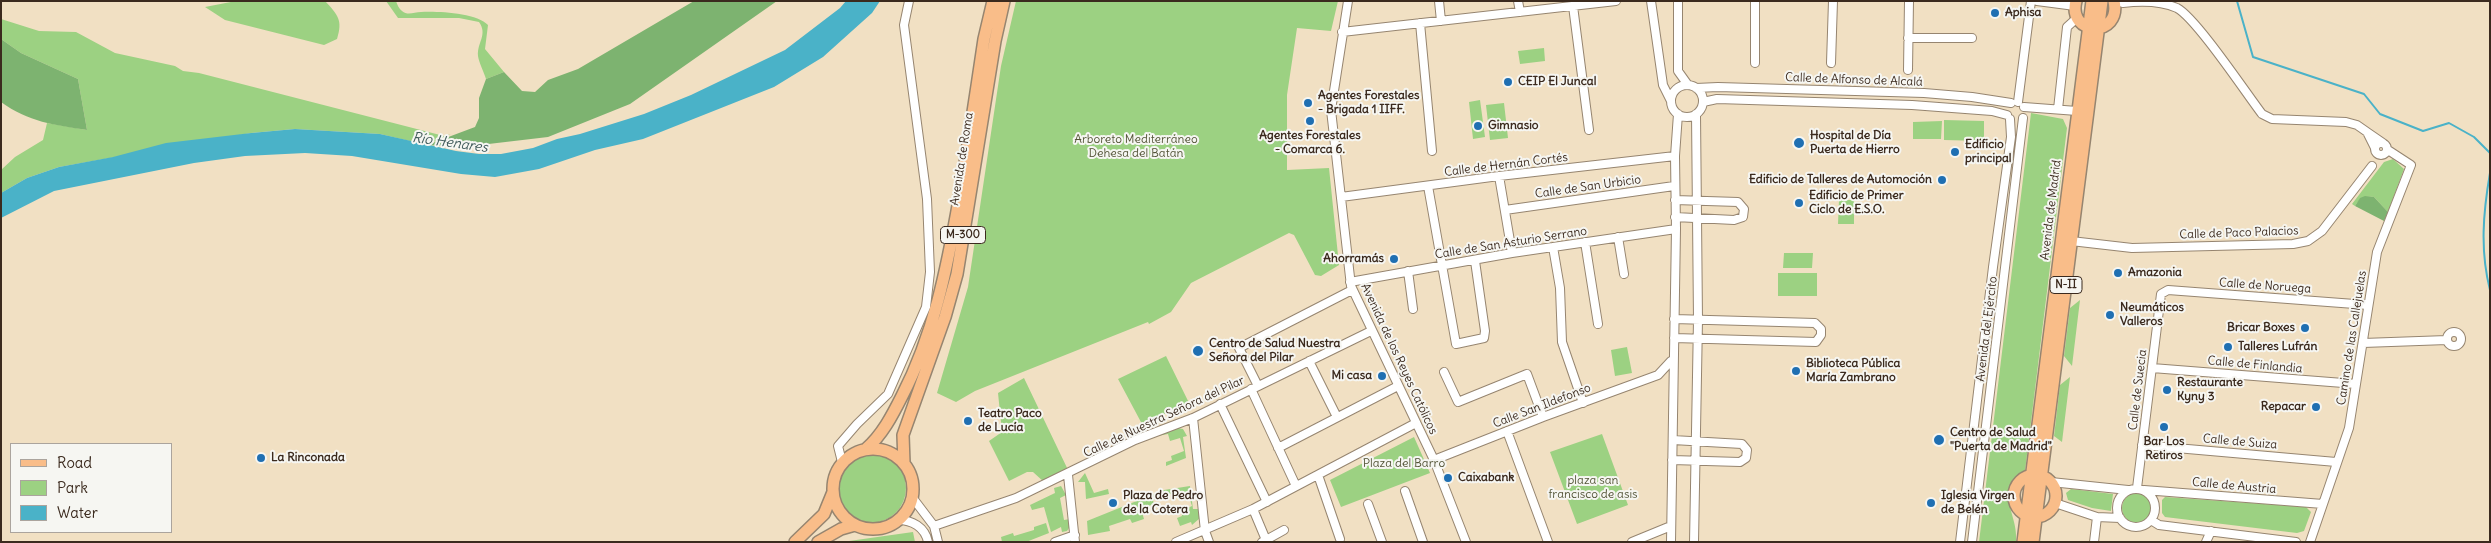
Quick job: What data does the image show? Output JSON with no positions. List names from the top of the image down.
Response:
{
  "streets": {
    "main road": [
      "Avenida de Roma",
      "Avenida de Madrid",
      "M-300",
      "N-II"
    ],
    "street": [
      "Calle de Alfonso de Alcalá",
      "Calle de Hernán Cortés",
      "Calle de San Urbicio",
      "Calle de Paco Palacios",
      "Calle de San Asturio Serrano",
      "Calle de Noruega",
      "Avenida del Ejército",
      "Camino de las Callejuelas",
      "Avenida de los Reyes Católicos",
      "Calle de Finlandia",
      "Calle de Suecia",
      "Calle San Ildefonso",
      "Calle de Nuestra Señora del Pilar",
      "Calle de Suiza",
      "Calle de Austria"
    ]
  },
  "crossings": [
    ["Calle de Alfonso de Alcalá", "Avenida de Madrid"],
    ["Calle de Alfonso de Alcalá", "Avenida del Ejército"],
    ["Avenida de Roma", "M-300"],
    ["Calle de Hernán Cortés", "Avenida de los Reyes Católicos"],
    ["Avenida de Madrid", "Calle de Paco Palacios"],
    ["Calle de Paco Palacios", "Camino de las Callejuelas"],
    ["Calle de San Asturio Serrano", "Avenida de los Reyes Católicos"],
    ["Calle de San Asturio Serrano", "Calle de Nuestra Señora del Pilar"],
    ["Calle de Noruega", "Camino de las Callejuelas"],
    ["Calle de Noruega", "Calle de Suecia"],
    ["Camino de las Callejuelas", "Calle de Finlandia"],
    ["Camino de las Callejuelas", "Calle de Suiza"],
    ["Camino de las Callejuelas", "Calle de Austria"],
    ["Avenida de los Reyes Católicos", "Calle San Ildefonso"],
    ["Avenida de los Reyes Católicos", "Calle de Nuestra Señora del Pilar"],
    ["Calle de Finlandia", "Calle de Suecia"],
    ["Calle de Suecia", "Calle de Suiza"],
    ["Calle de Suecia", "Calle de Austria"]
  ],
  "water": ["Río Henares"],
  "parks": ["Arboreto Mediterráneo Dehesa del Batán", "Plaza del Barro", "plaza san francisco de asis"],
  "places": [
    "Aphisa",
    "CEIP El Juncal",
    "Agentes Forestales - Brigada 1 IIFF.",
    "Agentes Forestales - Comarca 6.",
    "Gimnasio",
    "Hospital de Día Puerta de Hierro",
    "Edificio principal",
    "Edificio de Talleres de Automoción",
    "Edificio de Primer Ciclo de E.S.O.",
    "Ahorramás",
    "Amazonia",
    "Neumáticos Valleros",
    "Bricar Boxes",
    "Talleres Lufrán",
    "Centro de Salud Nuestra Señora del Pilar",
    "Biblioteca Pública María Zambrano",
    "Mi casa",
    "Restaurante Kyny 3",
    "Repacar",
    "Teatro Paco de Lucía",
    "Bar Los Retiros",
    "Centro de Salud \"Puerta de Madrid\"",
    "La Rinconada",
    "Caixabank",
    "Plaza de Pedro de la Cotera",
    "Iglesia Virgen de Belén"
  ],
  "legend": ["Road", "Park", "Water"]
}
